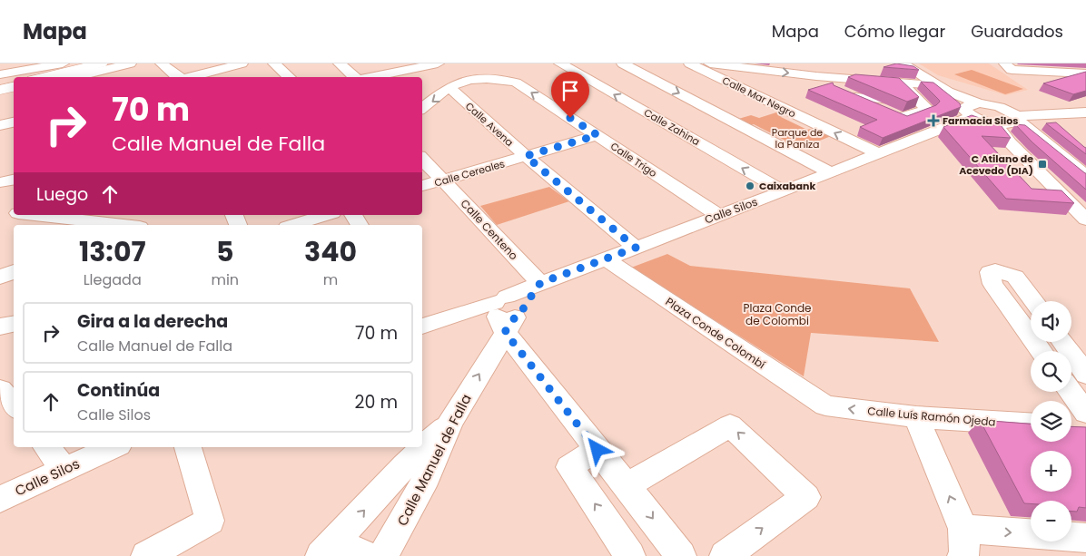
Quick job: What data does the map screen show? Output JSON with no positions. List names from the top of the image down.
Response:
{
  "streets": {
    "street": [
      "Calle Mar Negro",
      "Calle Avena",
      "Calle Zahina",
      "Calle Trigo",
      "Calle Cereales",
      "Calle Silos",
      "Calle Centeno",
      "Plaza Conde Colombí",
      "Calle Luís Ramón Ojeda",
      "Calle Manuel de Falla"
    ]
  },
  "crossings": [
    ["Calle Mar Negro", "Calle Silos"],
    ["Calle Avena", "Calle Trigo"],
    ["Calle Avena", "Calle Cereales"],
    ["Calle Avena", "Calle Silos"],
    ["Calle Zahina", "Calle Silos"],
    ["Calle Trigo", "Calle Cereales"],
    ["Calle Trigo", "Calle Silos"],
    ["Calle Cereales", "Calle Centeno"],
    ["Calle Silos", "Calle Centeno"],
    ["Calle Silos", "Plaza Conde Colombí"],
    ["Plaza Conde Colombí", "Calle Luís Ramón Ojeda"]
  ],
  "one_way": ["Calle Trigo", "Calle Luís Ramón Ojeda", "Calle Manuel de Falla"],
  "parks": ["Parque de la Paniza", "Plaza Conde de Colombi"],
  "places": {
    "health": ["Farmacia Silos"],
    "transit": ["C Atilano de Acevedo (DIA)"],
    "other": ["Caixabank"]
  },
  "page": {
    "header": "Mapa",
    "nav": ["Mapa", "Cómo llegar", "Guardados"],
    "turn": ["70 m", "Calle Manuel de Falla"],
    "then": "Luego",
    "eta": [
      "13:07",
      "Llegada",
      "5",
      "min",
      "340",
      "m"
    ],
    "map_buttons": ["+", "−"],
    "list": [
      {
        "name": "Gira a la derecha",
        "note": "Calle Manuel de Falla",
        "value": "70 m"
      },
      {
        "name": "Continúa",
        "note": "Calle Silos",
        "value": "20 m"
      }
    ]
  }
}
